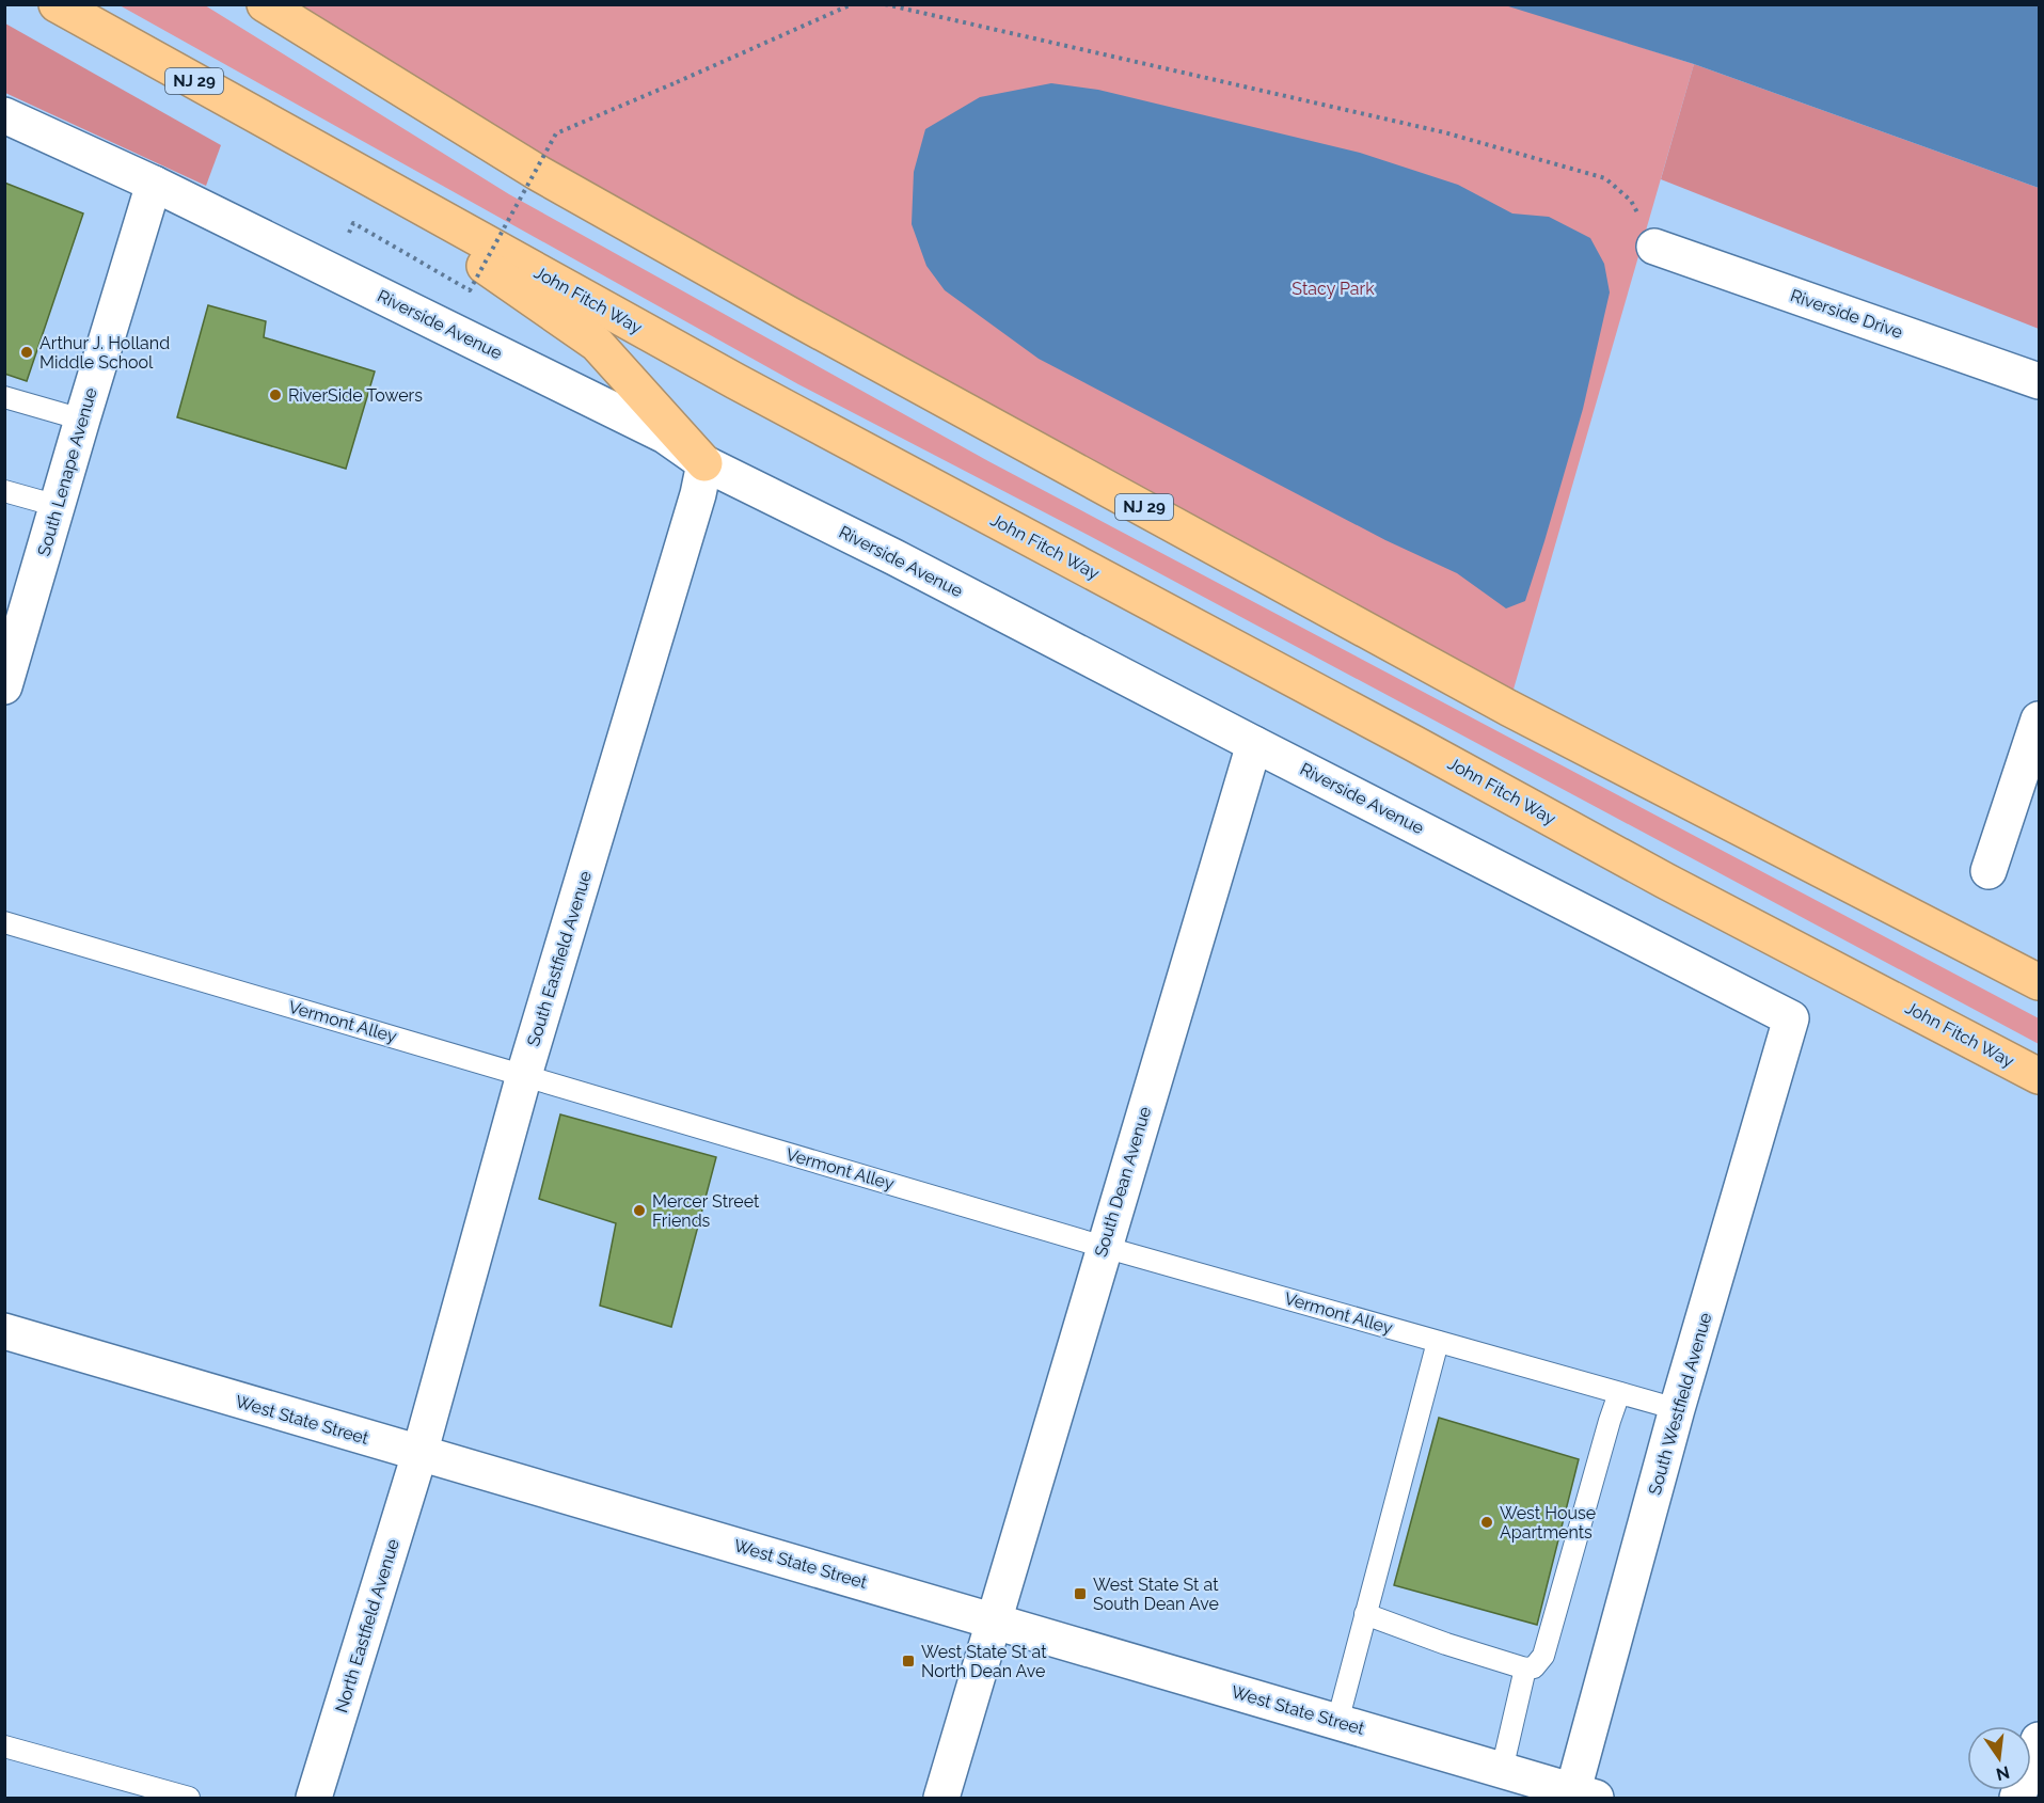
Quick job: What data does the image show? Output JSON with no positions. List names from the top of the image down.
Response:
{
  "streets": {
    "highway": ["NJ 29", "John Fitch Way"],
    "street": [
      "Riverside Drive",
      "Riverside Avenue",
      "South Lenape Avenue",
      "South Eastfield Avenue",
      "South Dean Avenue",
      "South Westfield Avenue",
      "West State Street",
      "North Eastfield Avenue"
    ],
    "lane": ["Vermont Alley"]
  },
  "crossings": [
    ["Riverside Avenue", "South Lenape Avenue"],
    ["Riverside Avenue", "South Eastfield Avenue"],
    ["Riverside Avenue", "South Dean Avenue"],
    ["Riverside Avenue", "South Westfield Avenue"],
    ["South Eastfield Avenue", "Vermont Alley"],
    ["South Eastfield Avenue", "West State Street"],
    ["South Eastfield Avenue", "North Eastfield Avenue"],
    ["Vermont Alley", "South Dean Avenue"],
    ["Vermont Alley", "South Westfield Avenue"],
    ["South Dean Avenue", "West State Street"],
    ["South Westfield Avenue", "West State Street"],
    ["West State Street", "North Eastfield Avenue"]
  ],
  "parks": ["Stacy Park"],
  "places": {
    "other": [
      "Arthur J. Holland Middle School",
      "RiverSide Towers",
      "Mercer Street Friends",
      "West House Apartments"
    ],
    "transit": ["West State St at South Dean Ave", "West State St at North Dean Ave"]
  },
  "north": "bottom"
}
